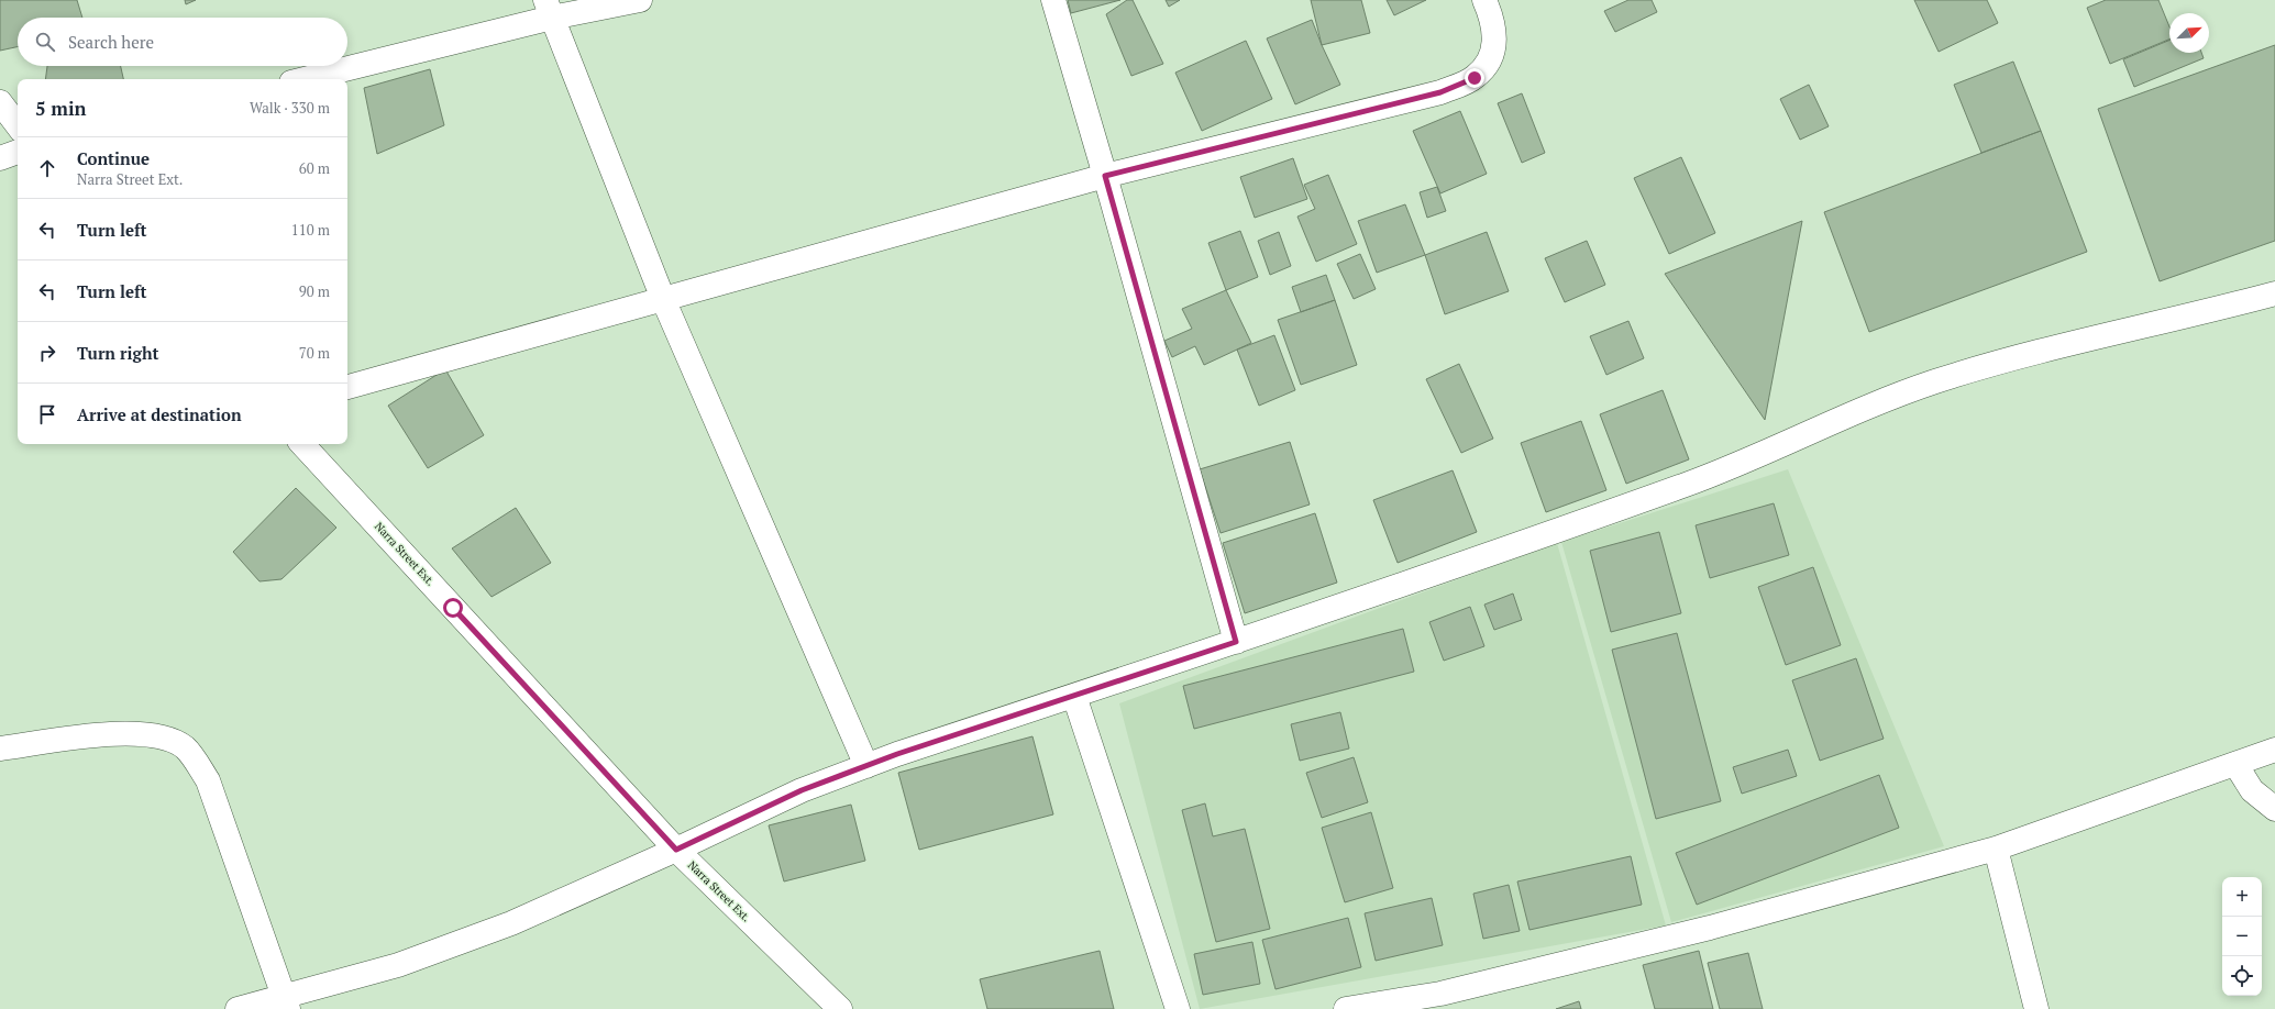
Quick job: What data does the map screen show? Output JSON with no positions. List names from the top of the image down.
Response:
{
  "streets": {
    "street": ["Narra Street Ext."]
  },
  "north": "top right",
  "page": {
    "search": "Search here",
    "heading": ["5 min", "Walk · 330 m"],
    "list": [
      ["Continue", "Narra Street Ext.", "60 m"],
      ["Turn left", "110 m"],
      ["Turn left", "90 m"],
      ["Turn right", "70 m"],
      "Arrive at destination"
    ],
    "map_buttons": ["+", "−"]
  }
}
